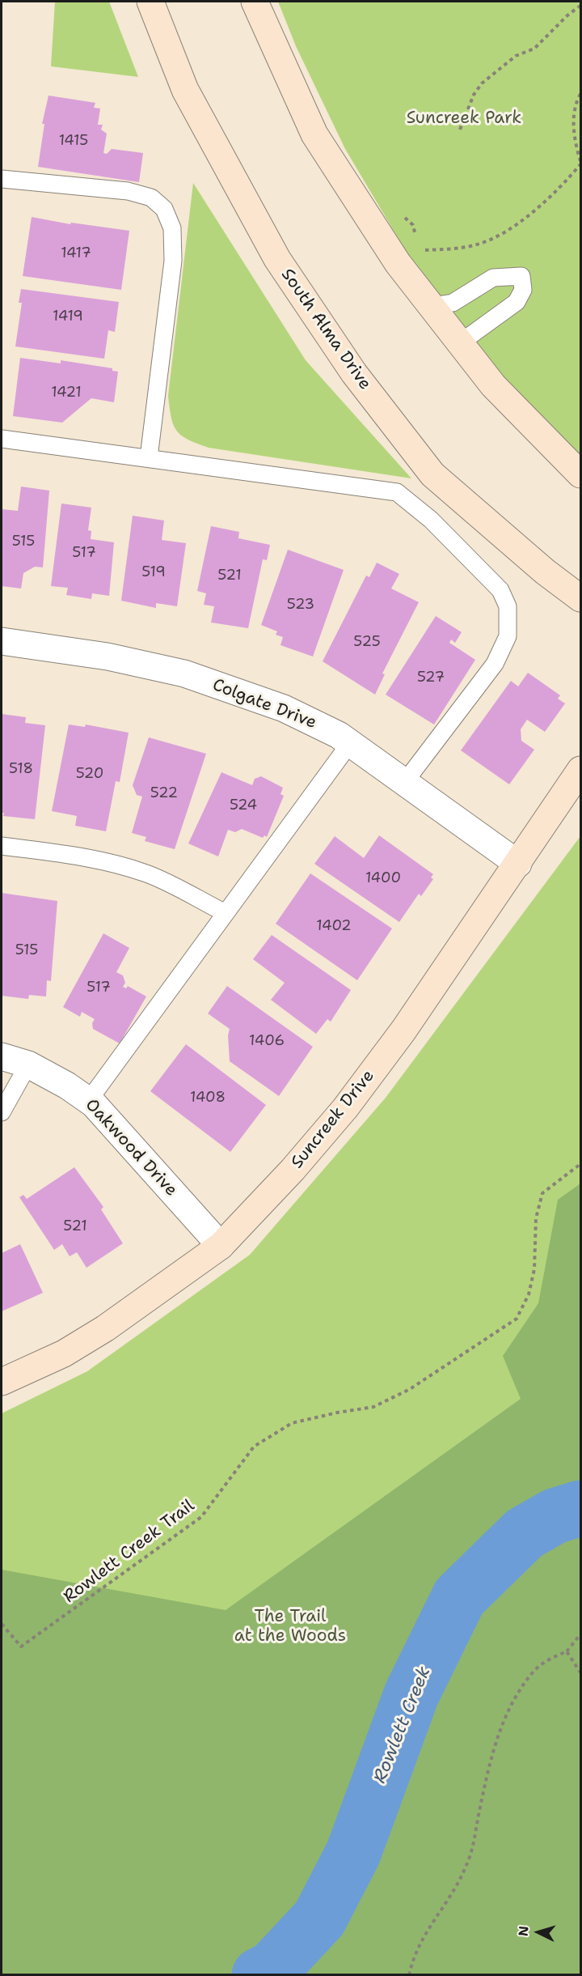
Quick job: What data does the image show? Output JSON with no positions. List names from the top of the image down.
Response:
{
  "streets": {
    "main road": ["South Alma Drive", "Suncreek Drive"],
    "street": ["Colgate Drive", "Oakwood Drive"],
    "path": ["Rowlett Creek Trail"]
  },
  "crossings": [
    ["Colgate Drive", "Suncreek Drive"],
    ["Suncreek Drive", "Oakwood Drive"]
  ],
  "water": ["Rowlett Creek"],
  "parks": ["Suncreek Park", "The Trail at the Woods"],
  "house_numbers": [
    "1415",
    "1417",
    "1419",
    "1421",
    "515",
    "517",
    "519",
    "521",
    "523",
    "525",
    "527",
    "518",
    "520",
    "522",
    "524",
    "1400",
    "1402",
    "515",
    "517",
    "1406",
    "1408",
    "521"
  ],
  "north": "left"
}
